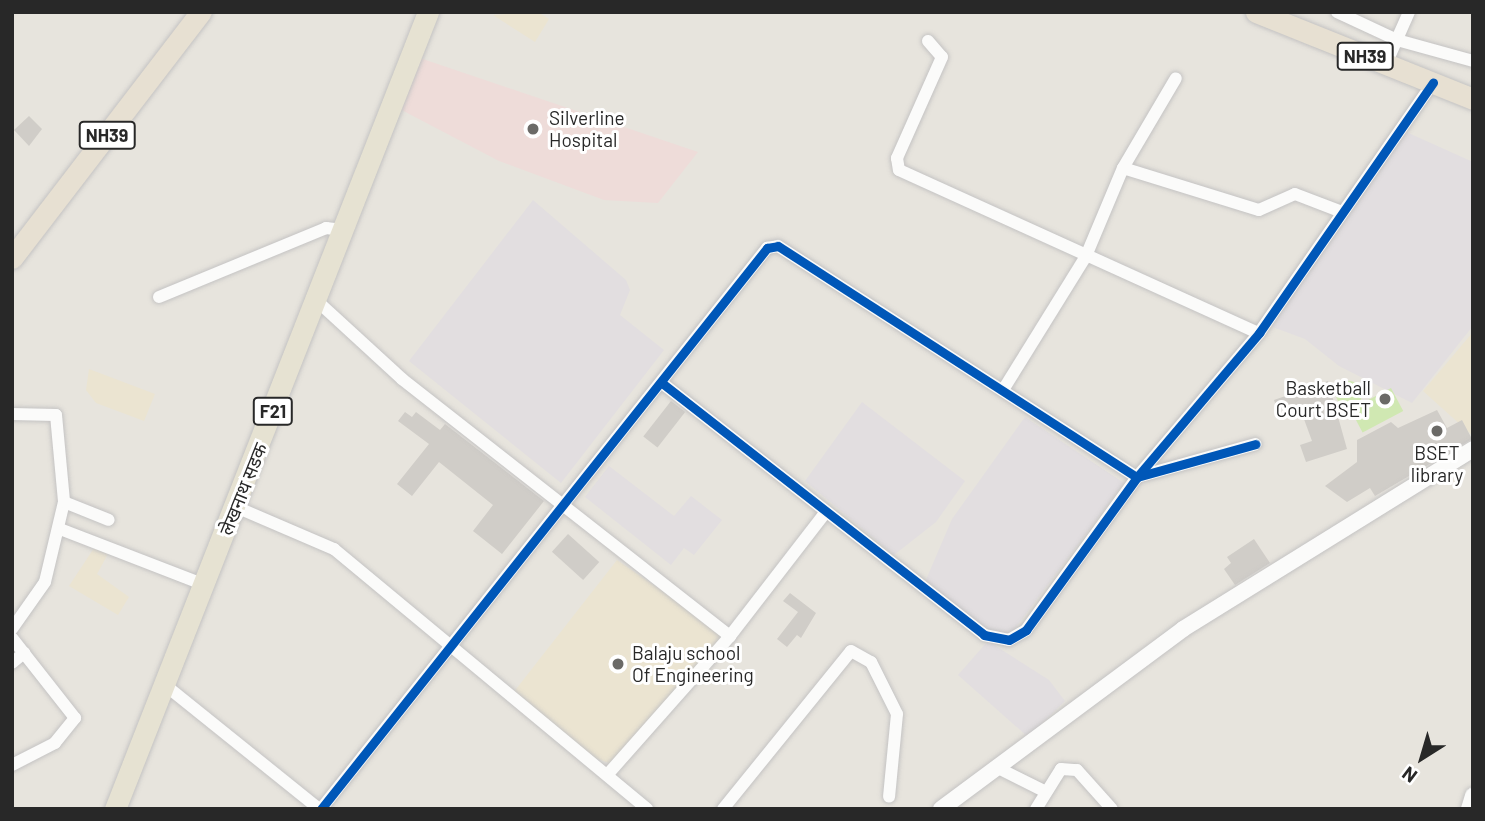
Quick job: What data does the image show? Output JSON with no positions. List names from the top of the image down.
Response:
{
  "streets": {
    "highway": ["NH39"],
    "main road": ["F21", "लेखनाथ सडक"]
  },
  "places": [
    "Silverline Hospital",
    "Basketball Court BSET",
    "BSET library",
    "Balaju school Of Engineering"
  ],
  "north": "bottom left"
}
